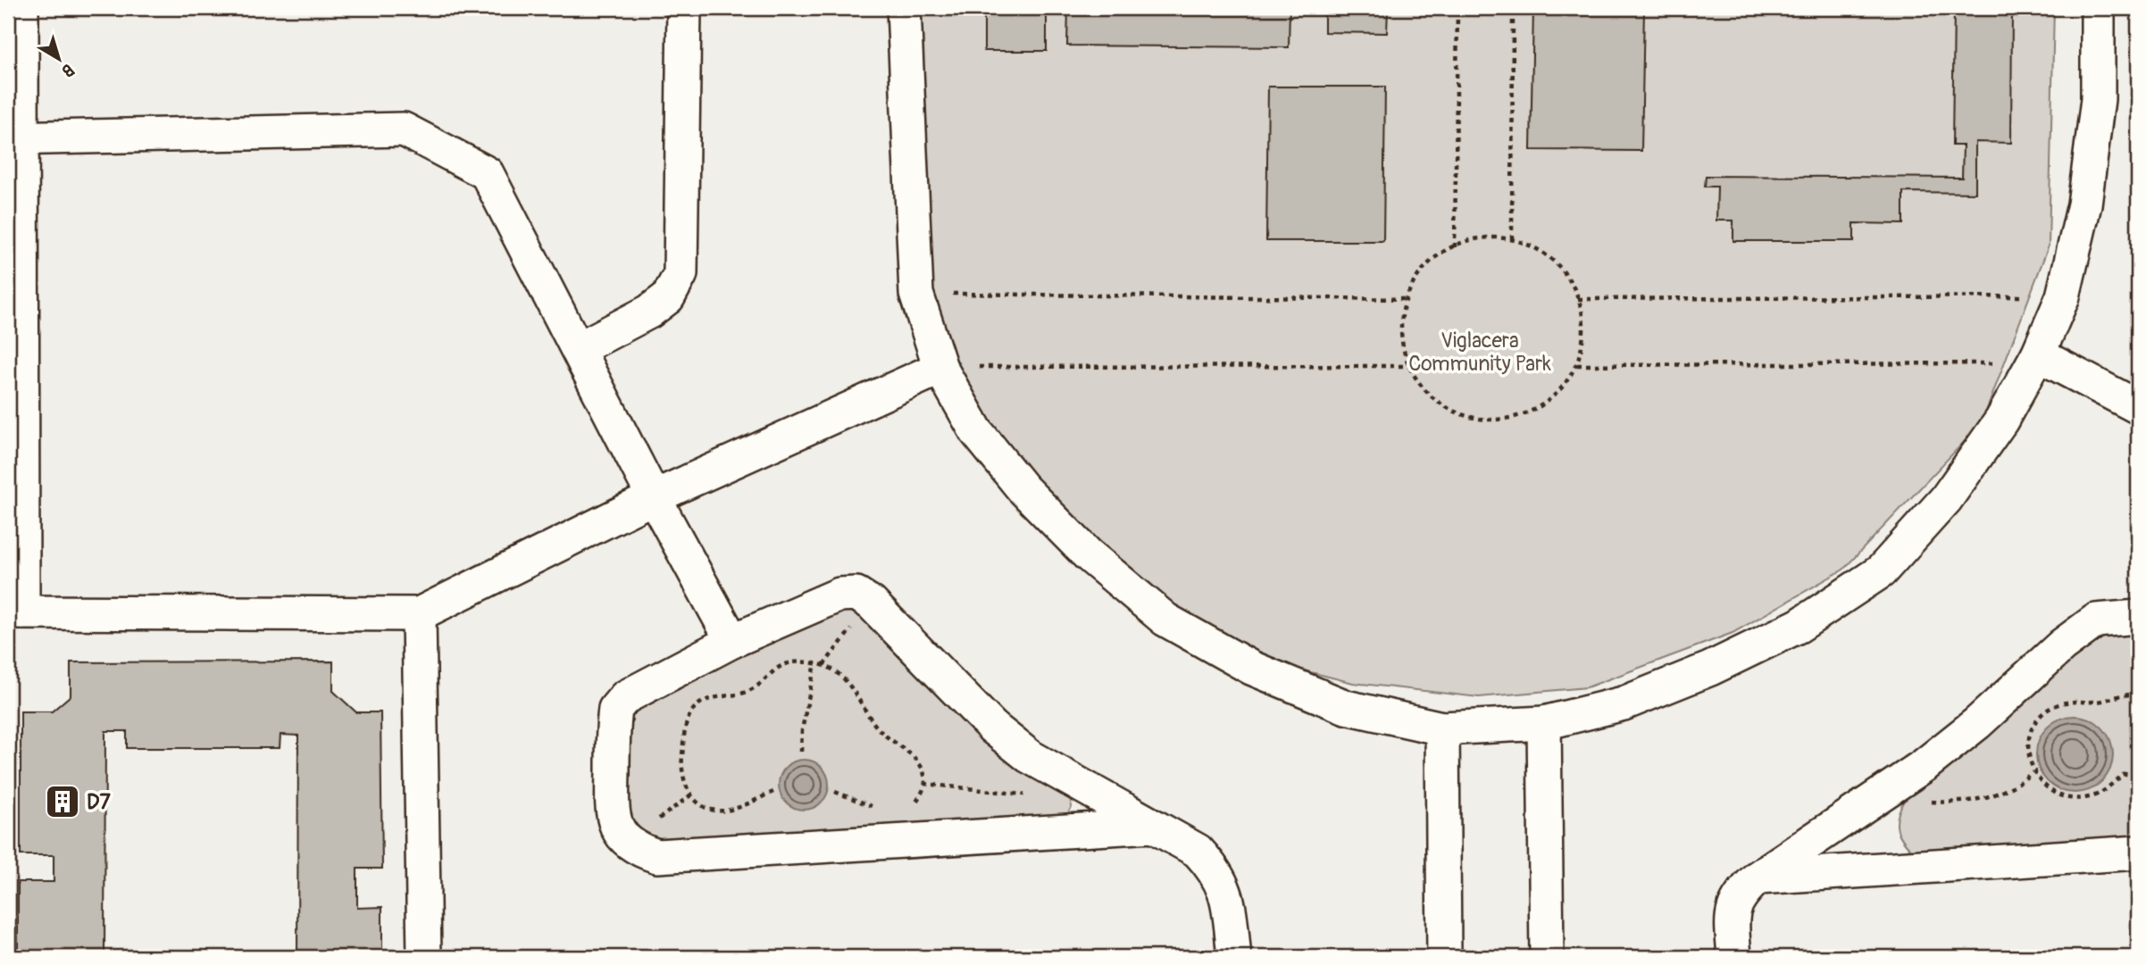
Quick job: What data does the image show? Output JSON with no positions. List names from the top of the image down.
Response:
{
  "parks": ["Viglacera Community Park"],
  "places": {
    "building": ["D7"]
  },
  "north": "bottom right"
}
